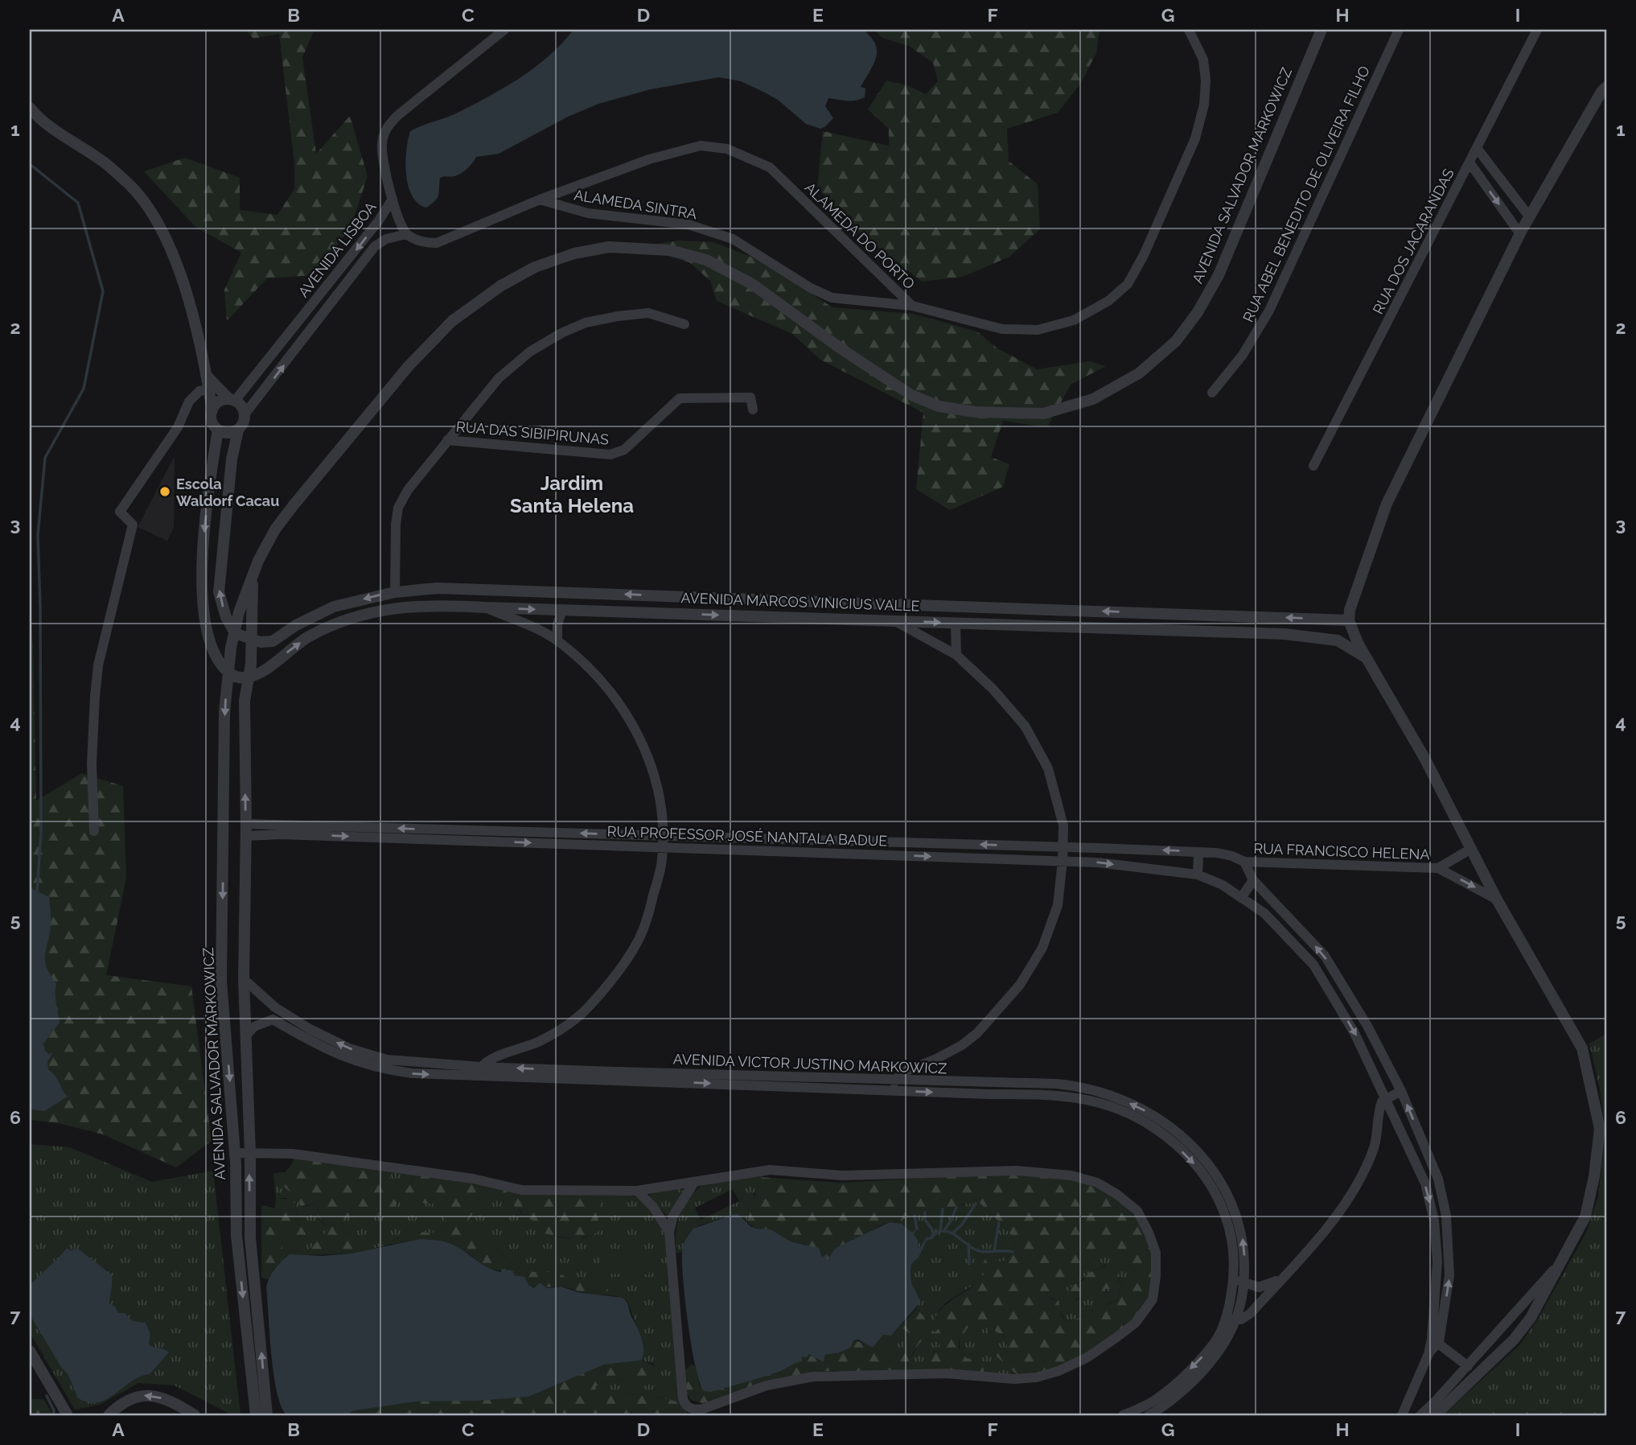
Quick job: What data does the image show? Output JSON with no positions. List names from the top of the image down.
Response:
{
  "streets": {
    "street": [
      "AVENIDA SALVADOR MARKOWICZ",
      "RUA ABEL BENEDITO DE OLIVEIRA FILHO",
      "ALAMEDA SINTRA",
      "ALAMEDA DO PORTO",
      "RUA DOS JACARANDAS",
      "AVENIDA LISBOA",
      "RUA DAS SIBIPIRUNAS",
      "AVENIDA MARCOS VINICIUS VALLE",
      "RUA PROFESSOR JOSÉ NANTALA BADUE",
      "RUA FRANCISCO HELENA",
      "AVENIDA VICTOR JUSTINO MARKOWICZ"
    ]
  },
  "crossings": [
    ["AVENIDA SALVADOR MARKOWICZ", "AVENIDA MARCOS VINICIUS VALLE"],
    ["AVENIDA SALVADOR MARKOWICZ", "RUA PROFESSOR JOSÉ NANTALA BADUE"],
    ["AVENIDA SALVADOR MARKOWICZ", "AVENIDA VICTOR JUSTINO MARKOWICZ"],
    ["ALAMEDA SINTRA", "ALAMEDA DO PORTO"],
    ["ALAMEDA DO PORTO", "AVENIDA LISBOA"],
    ["RUA PROFESSOR JOSÉ NANTALA BADUE", "RUA FRANCISCO HELENA"]
  ],
  "districts": ["Jardim Santa Helena"],
  "places": ["Escola Waldorf Cacau"],
  "grid": {
    "columns": [
      "A",
      "B",
      "C",
      "D",
      "E",
      "F",
      "G",
      "H",
      "I"
    ],
    "rows": [
      "1",
      "2",
      "3",
      "4",
      "5",
      "6",
      "7"
    ]
  }
}
